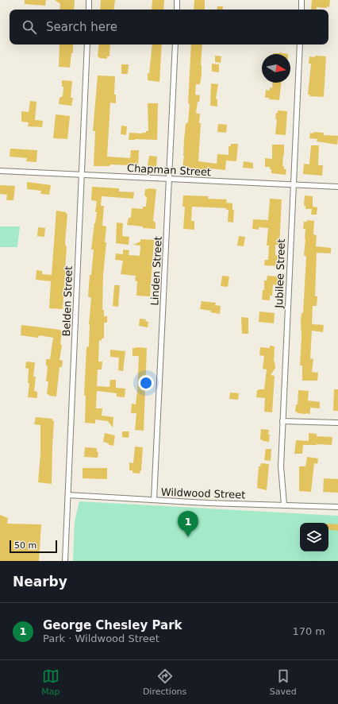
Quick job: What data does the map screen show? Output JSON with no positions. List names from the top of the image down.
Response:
{
  "streets": {
    "street": [
      "Chapman Street",
      "Linden Street",
      "Jubilee Street",
      "Belden Street",
      "Wildwood Street"
    ]
  },
  "crossings": [
    ["Chapman Street", "Linden Street"],
    ["Chapman Street", "Jubilee Street"],
    ["Chapman Street", "Belden Street"],
    ["Linden Street", "Wildwood Street"],
    ["Jubilee Street", "Wildwood Street"],
    ["Belden Street", "Wildwood Street"]
  ],
  "scale_bar": "50 m",
  "north": "right",
  "page": {
    "search": "Search here",
    "pins": "1",
    "scale": "50 m",
    "heading": "Nearby",
    "list": [
      {
        "mark": "1",
        "name": "George Chesley Park",
        "note": "Park · Wildwood Street",
        "value": "170 m"
      }
    ],
    "nav": ["Map", "Directions", "Saved"]
  }
}
